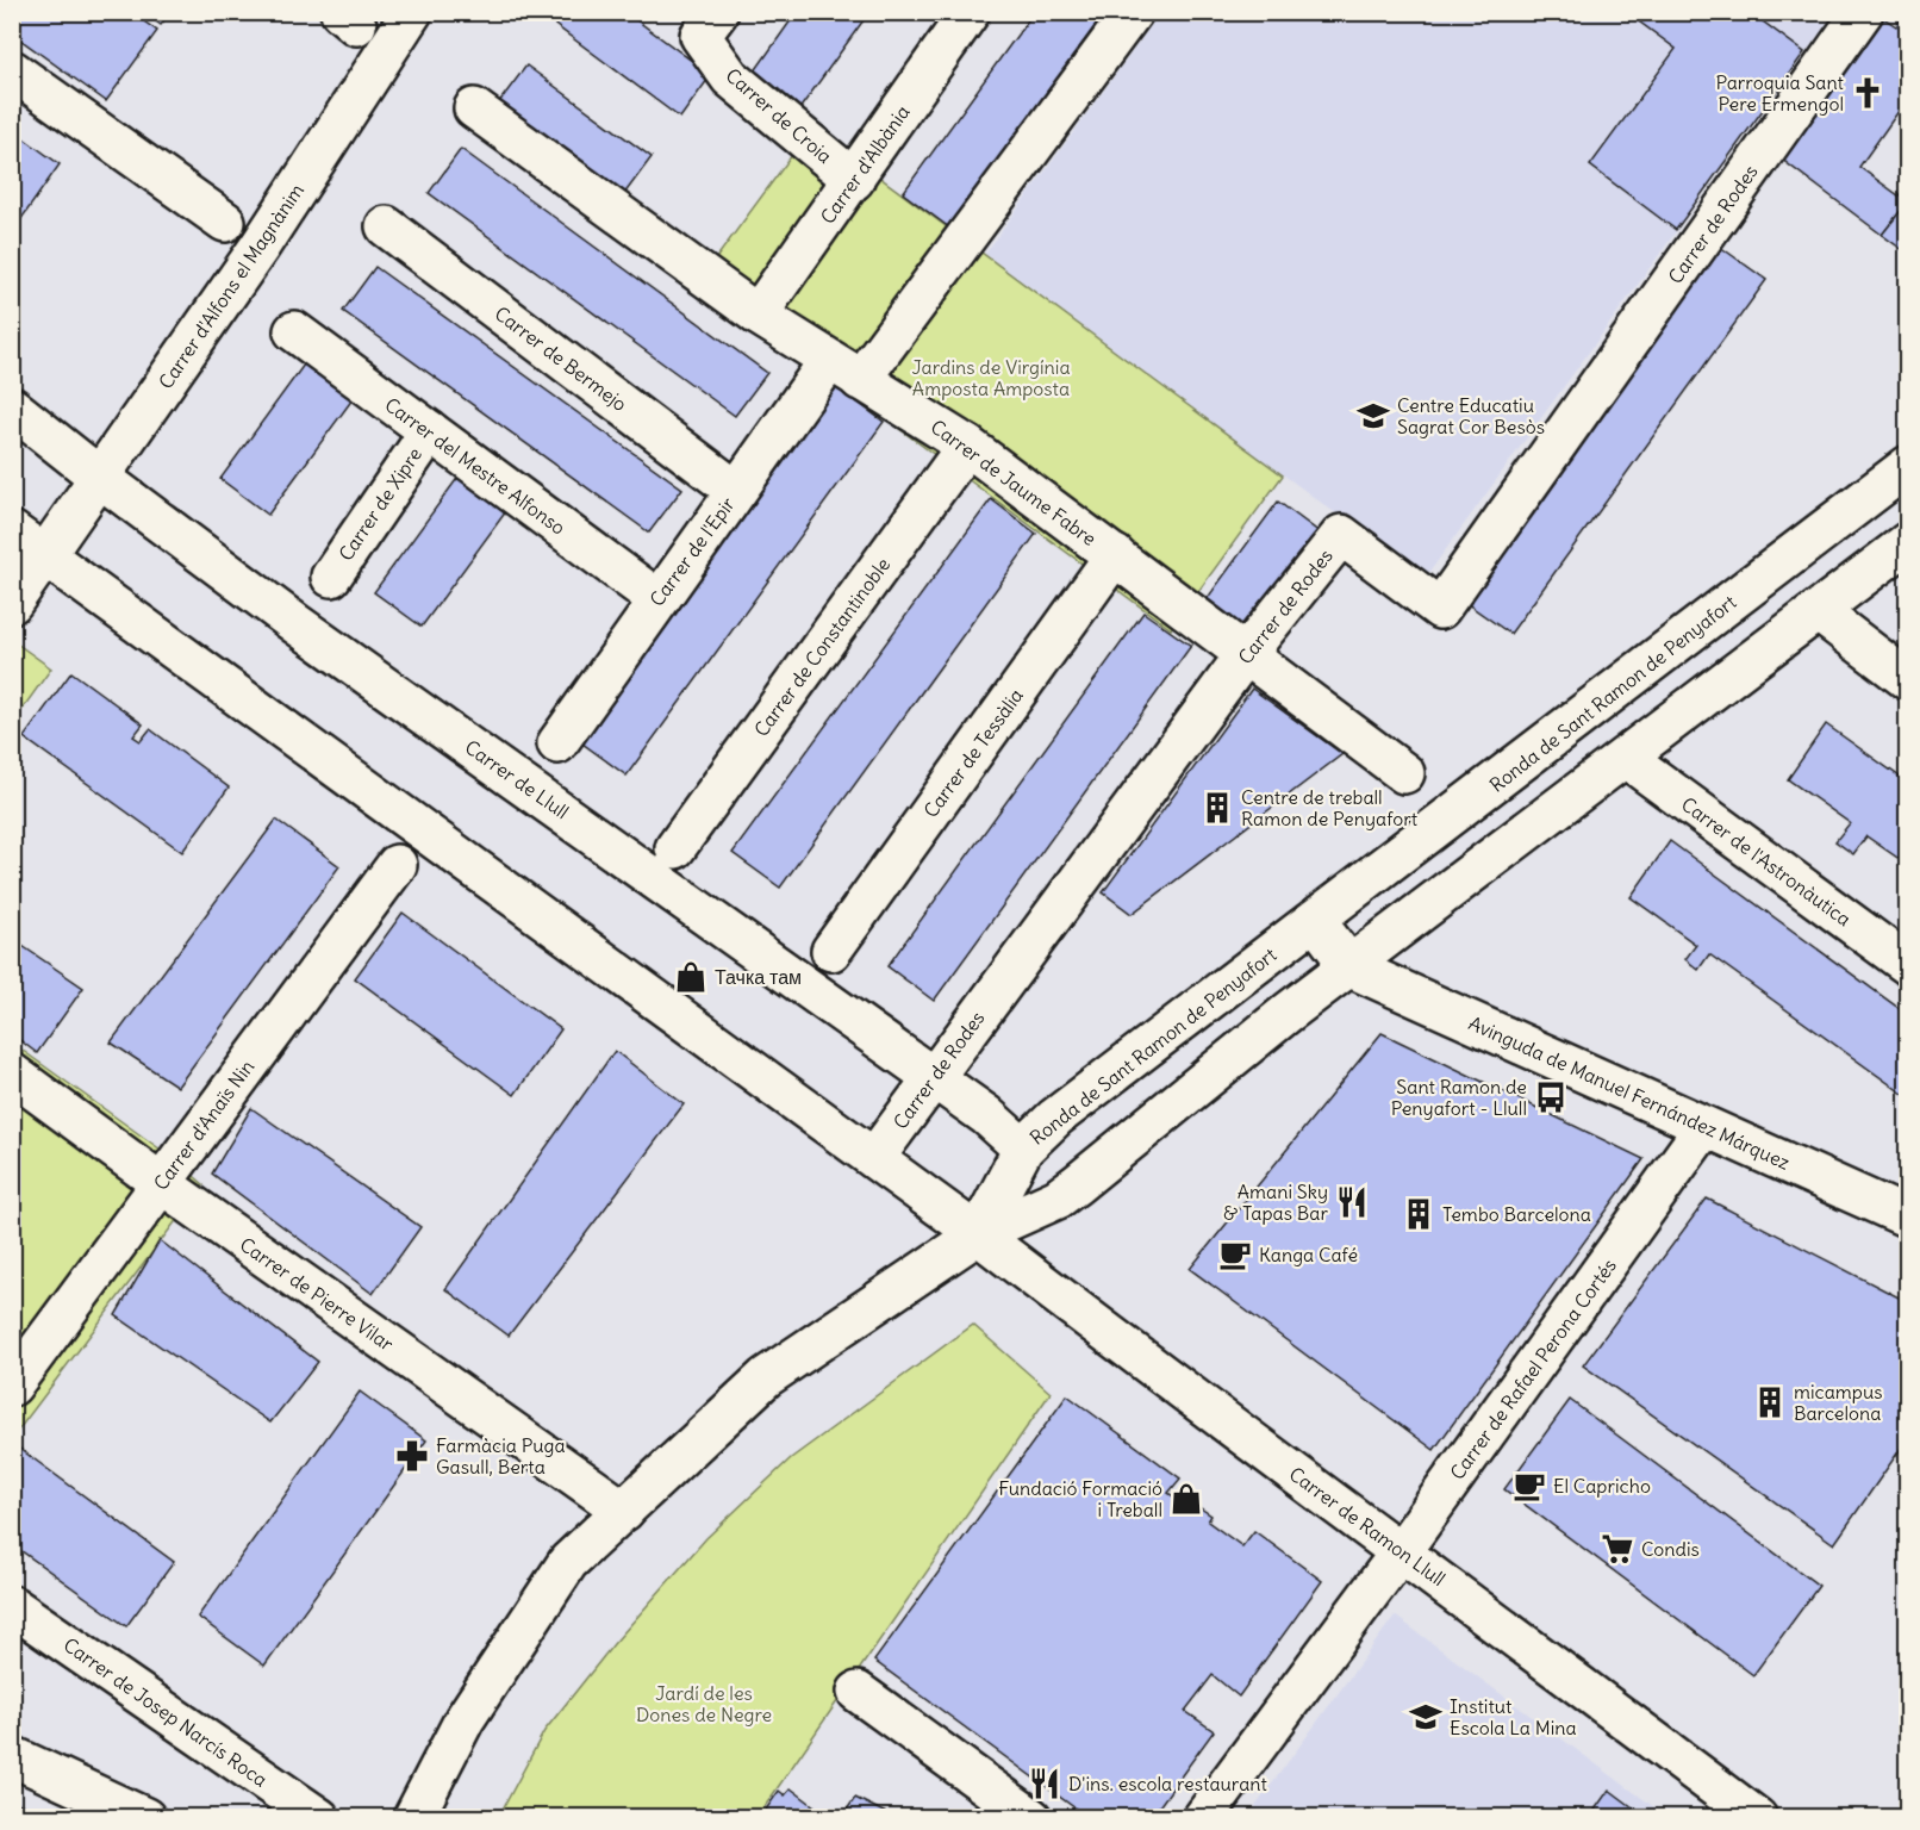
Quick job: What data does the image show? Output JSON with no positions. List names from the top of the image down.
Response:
{
  "streets": {
    "street": [
      "Carrer de Croia",
      "Carrer d'Albània",
      "Carrer de Rodes",
      "Carrer d'Alfons el Magnànim",
      "Carrer de Bermejo",
      "Carrer del Mestre Alfonso",
      "Carrer de Jaume Fabre",
      "Carrer de Xipre",
      "Carrer de l'Epir",
      "Carrer de Constantinoble",
      "Ronda de Sant Ramon de Penyafort",
      "Carrer de Tessàlia",
      "Carrer de Llull",
      "Carrer de l'Astronàutica",
      "Avinguda de Manuel Fernández Márquez",
      "Carrer d'Anaïs Nin",
      "Carrer de Pierre Vilar",
      "Carrer de Rafael Perona Cortés",
      "Carrer de Ramon Llull",
      "Carrer de Josep Narcís Roca"
    ]
  },
  "crossings": [
    ["Carrer de Croia", "Carrer d'Albània"],
    ["Carrer d'Albània", "Carrer de Jaume Fabre"],
    ["Carrer de Rodes", "Carrer de Jaume Fabre"],
    ["Carrer de Rodes", "Carrer de Llull"],
    ["Carrer d'Alfons el Magnànim", "Carrer de Llull"],
    ["Carrer de Bermejo", "Carrer de l'Epir"],
    ["Carrer del Mestre Alfonso", "Carrer de Xipre"],
    ["Carrer del Mestre Alfonso", "Carrer de l'Epir"],
    ["Carrer de Jaume Fabre", "Carrer de l'Epir"],
    ["Carrer de Jaume Fabre", "Carrer de Constantinoble"],
    ["Carrer de Jaume Fabre", "Carrer de Tessàlia"],
    ["Ronda de Sant Ramon de Penyafort", "Carrer de Llull"],
    ["Ronda de Sant Ramon de Penyafort", "Carrer de Ramon Llull"],
    ["Avinguda de Manuel Fernández Márquez", "Carrer de Rafael Perona Cortés"],
    ["Carrer d'Anaïs Nin", "Carrer de Pierre Vilar"],
    ["Carrer de Rafael Perona Cortés", "Carrer de Ramon Llull"]
  ],
  "parks": ["Jardins de Virgínia Amposta Amposta", "Jardí de les Dones de Negre"],
  "places": {
    "church": ["Parroquia Sant Pere Ermengol"],
    "school or university": ["Centre Educatiu Sagrat Cor Besòs", "Institut Escola La Mina"],
    "building": ["Centre de treball Ramon de Penyafort", "Tembo Barcelona", "micampus Barcelona"],
    "shop": ["Тачка там", "Fundació Formació i Treball"],
    "bus stop": ["Sant Ramon de Penyafort - Llull"],
    "restaurant": ["Amani Sky & Tapas Bar", "D'ins. escola restaurant"],
    "cafe": ["Kanga Café", "El Capricho"],
    "pharmacy": ["Farmàcia Puga Gasull, Berta"],
    "supermarket": ["Condis"]
  }
}
